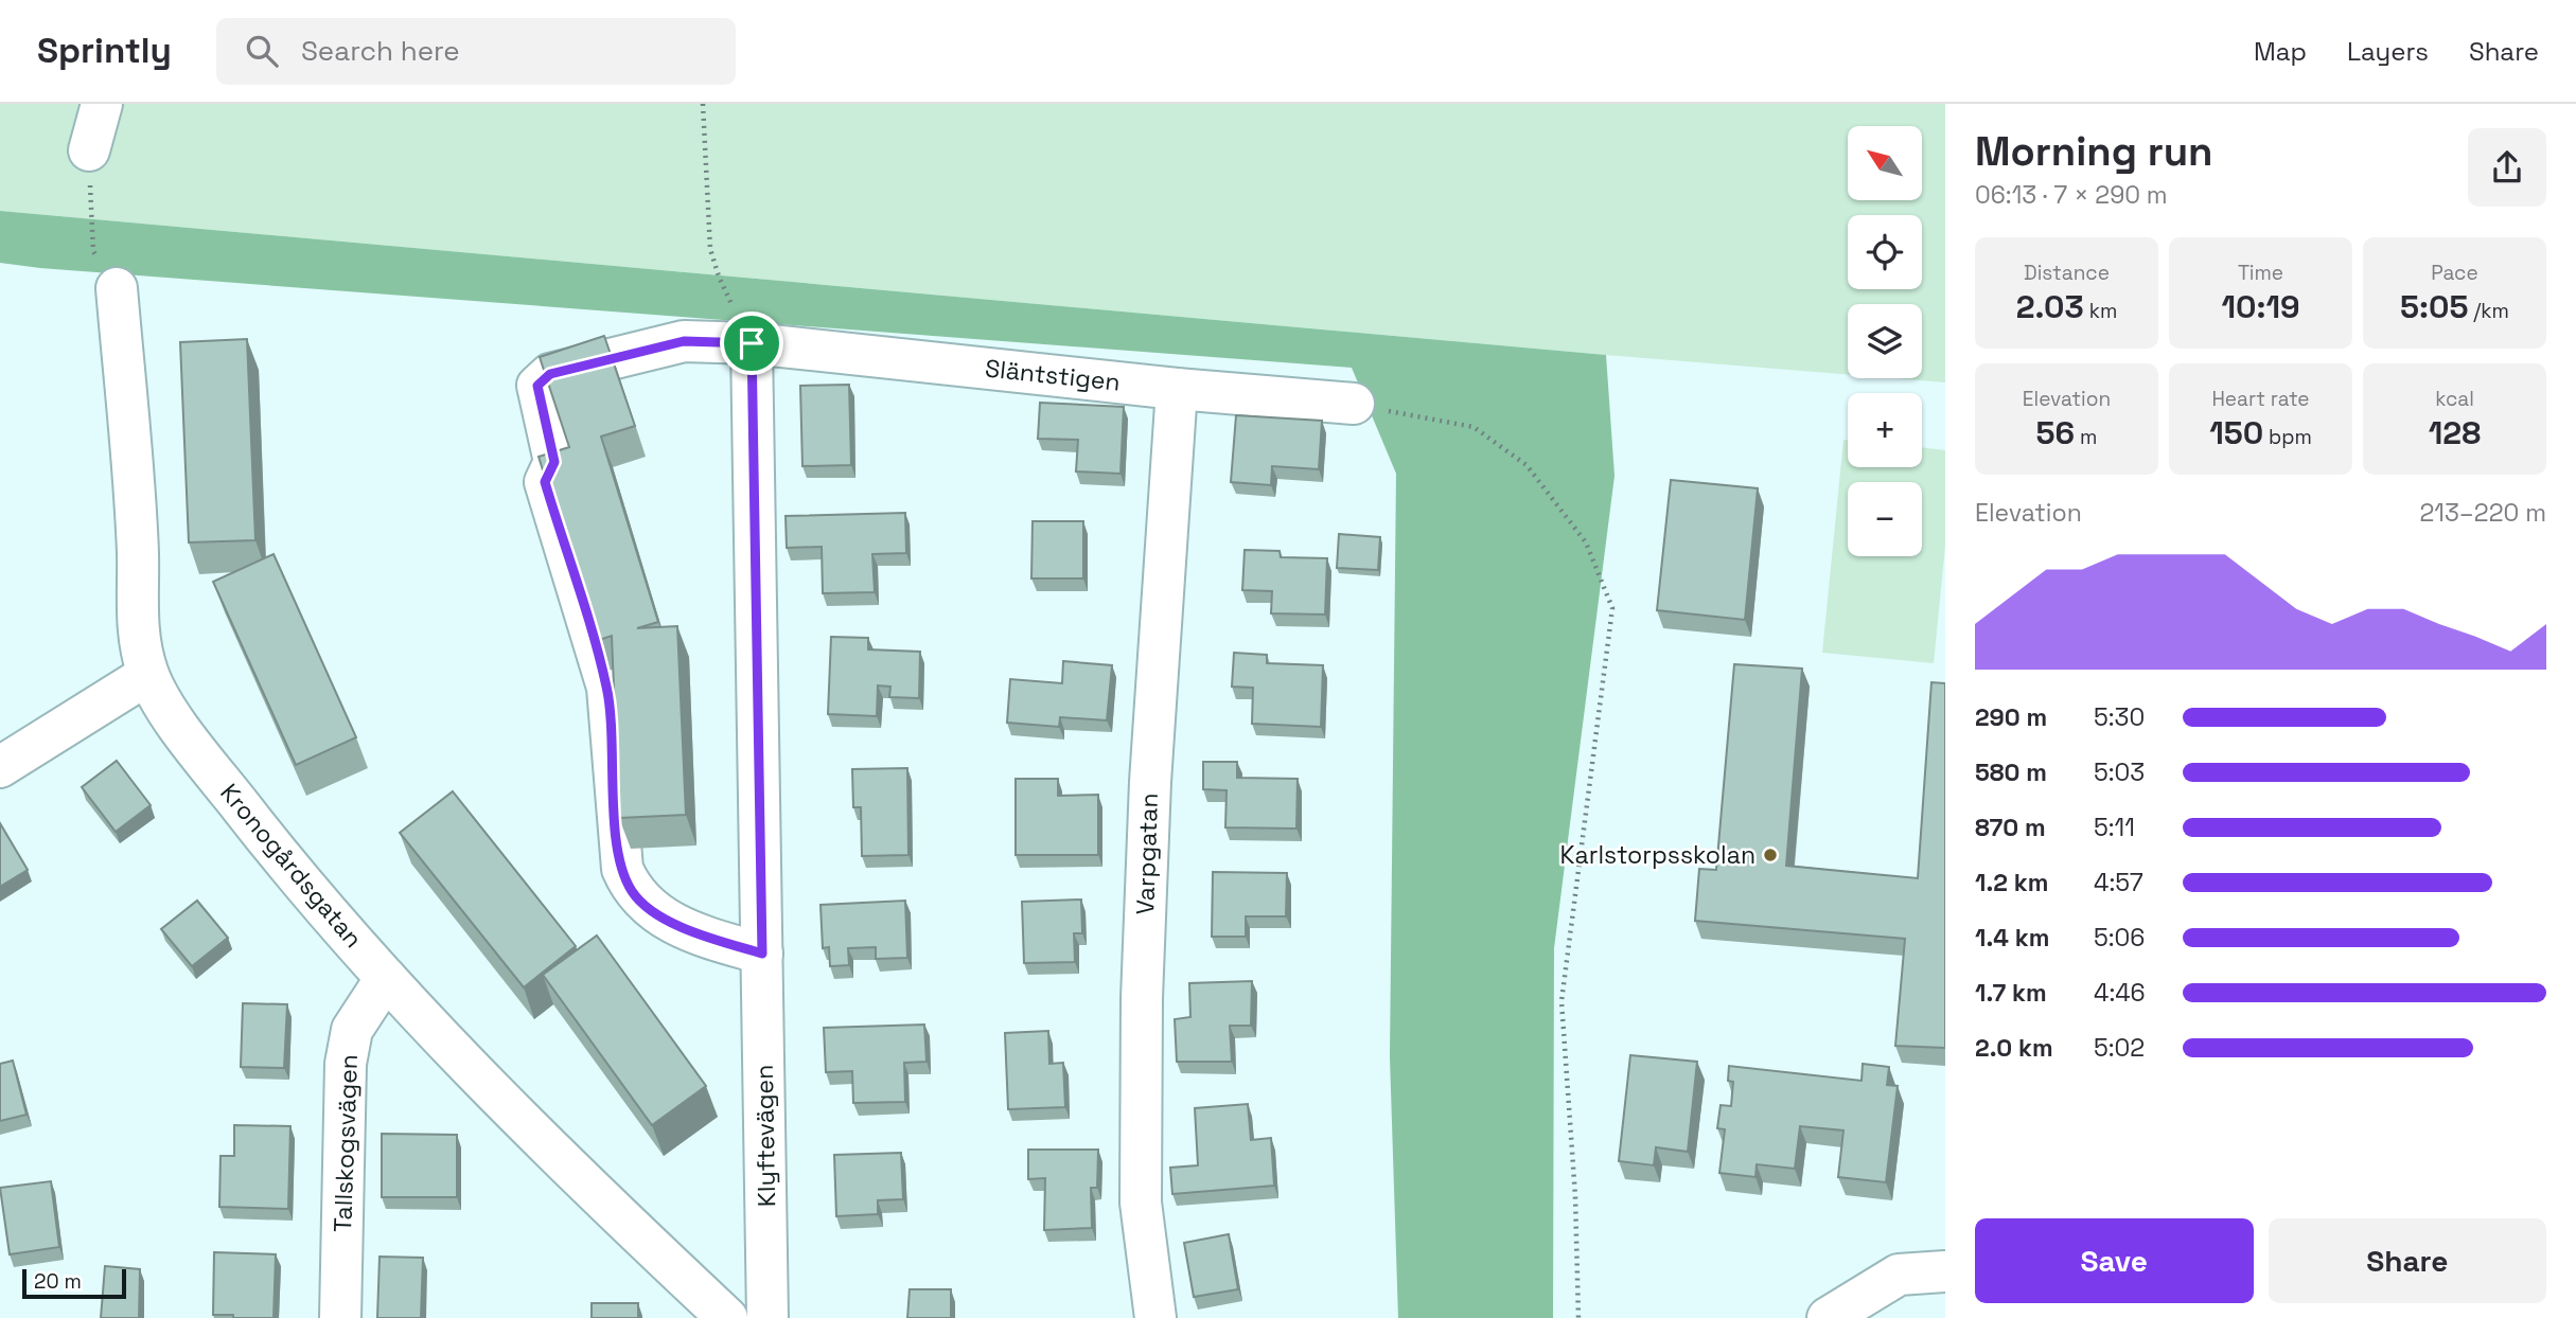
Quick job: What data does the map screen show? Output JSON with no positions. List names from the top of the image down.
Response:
{
  "streets": {
    "street": [
      "Släntstigen",
      "Varpgatan",
      "Kronogårdsgatan",
      "Klyftevägen",
      "Tallskogsvägen"
    ]
  },
  "crossings": [
    ["Släntstigen", "Varpgatan"],
    ["Släntstigen", "Klyftevägen"],
    ["Kronogårdsgatan", "Tallskogsvägen"]
  ],
  "places": ["Karlstorpsskolan"],
  "scale_bar": "20 m",
  "north": "top left",
  "page": {
    "header": "Sprintly",
    "search": "Search here",
    "nav": ["Map", "Layers", "Share"],
    "heading": ["Morning run", "06:13 · 7 × 290 m"],
    "map_buttons": ["+", "−"],
    "stats": [
      ["Distance", "2.03 km"],
      ["Time", "10:19"],
      ["Pace", "5:05 /km"],
      ["Elevation", "56 m"],
      ["Heart rate", "150 bpm"],
      ["kcal", "128"]
    ],
    "chart": ["Elevation", "213–220 m"],
    "list": [
      {
        "name": "290 m",
        "note": "5:30"
      },
      {
        "name": "580 m",
        "note": "5:03"
      },
      {
        "name": "870 m",
        "note": "5:11"
      },
      {
        "name": "1.2 km",
        "note": "4:57"
      },
      {
        "name": "1.4 km",
        "note": "5:06"
      },
      {
        "name": "1.7 km",
        "note": "4:46"
      },
      {
        "name": "2.0 km",
        "note": "5:02"
      }
    ],
    "buttons": ["Save", "Share"],
    "scale": "20 m"
  }
}
